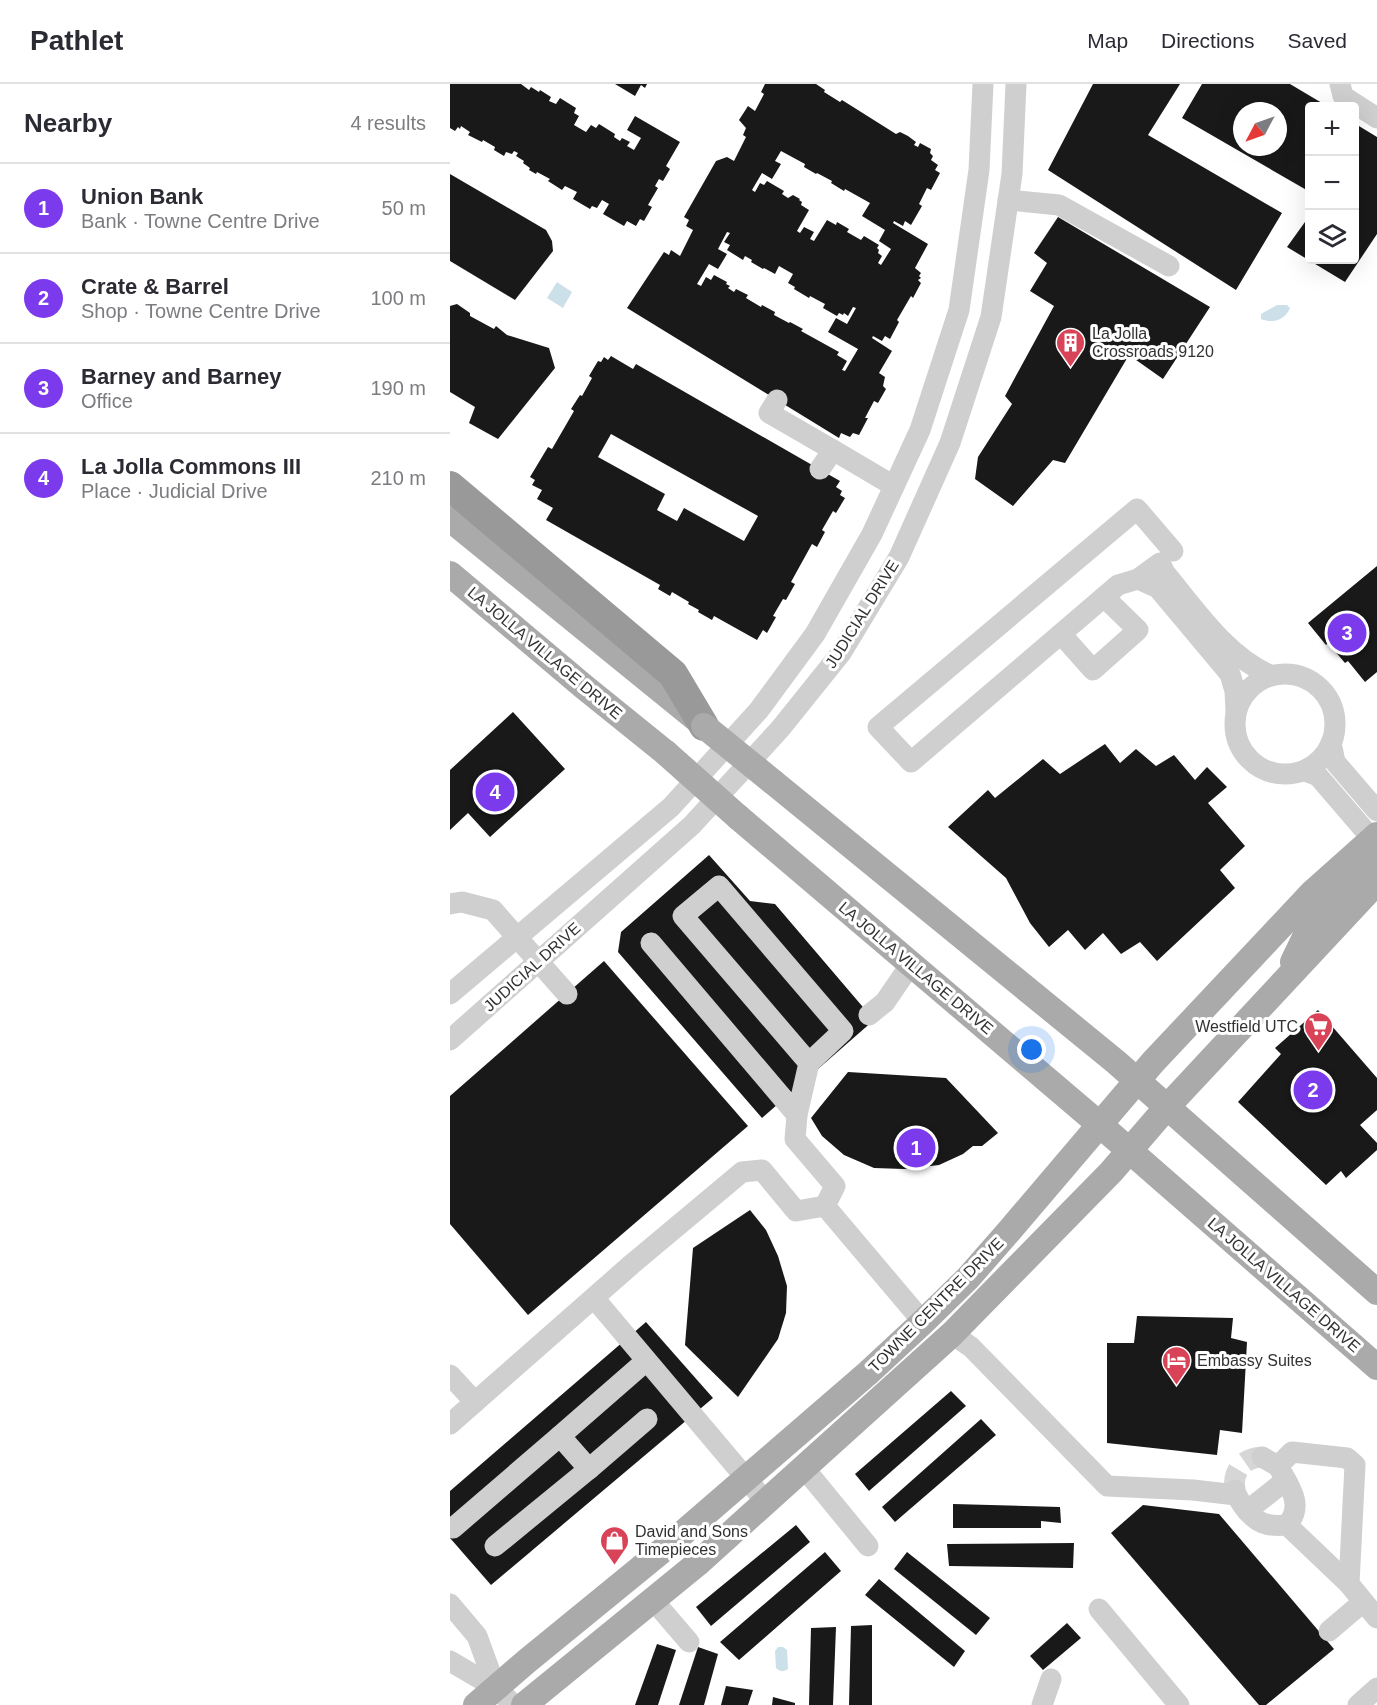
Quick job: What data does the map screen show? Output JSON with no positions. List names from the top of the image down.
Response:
{
  "streets": {
    "main road": ["LA JOLLA VILLAGE DRIVE", "TOWNE CENTRE DRIVE"],
    "street": ["JUDICIAL DRIVE"]
  },
  "crossings": [
    ["LA JOLLA VILLAGE DRIVE", "TOWNE CENTRE DRIVE"]
  ],
  "places": {
    "building": ["La Jolla Crossroads 9120"],
    "supermarket": ["Westfield UTC"],
    "hotel": ["Embassy Suites"],
    "shop": ["David and Sons Timepieces"]
  },
  "north": "bottom left",
  "page": {
    "header": "Pathlet",
    "nav": ["Map", "Directions", "Saved"],
    "heading": ["Nearby", "4 results"],
    "map_buttons": ["+", "−"],
    "list": [
      {
        "mark": "1",
        "name": "Union Bank",
        "note": "Bank · Towne Centre Drive",
        "value": "50 m"
      },
      {
        "mark": "2",
        "name": "Crate & Barrel",
        "note": "Shop · Towne Centre Drive",
        "value": "100 m"
      },
      {
        "mark": "3",
        "name": "Barney and Barney",
        "note": "Office",
        "value": "190 m"
      },
      {
        "mark": "4",
        "name": "La Jolla Commons III",
        "note": "Place · Judicial Drive",
        "value": "210 m"
      }
    ],
    "pins": [
      "3",
      "4",
      "2",
      "1"
    ]
  }
}
